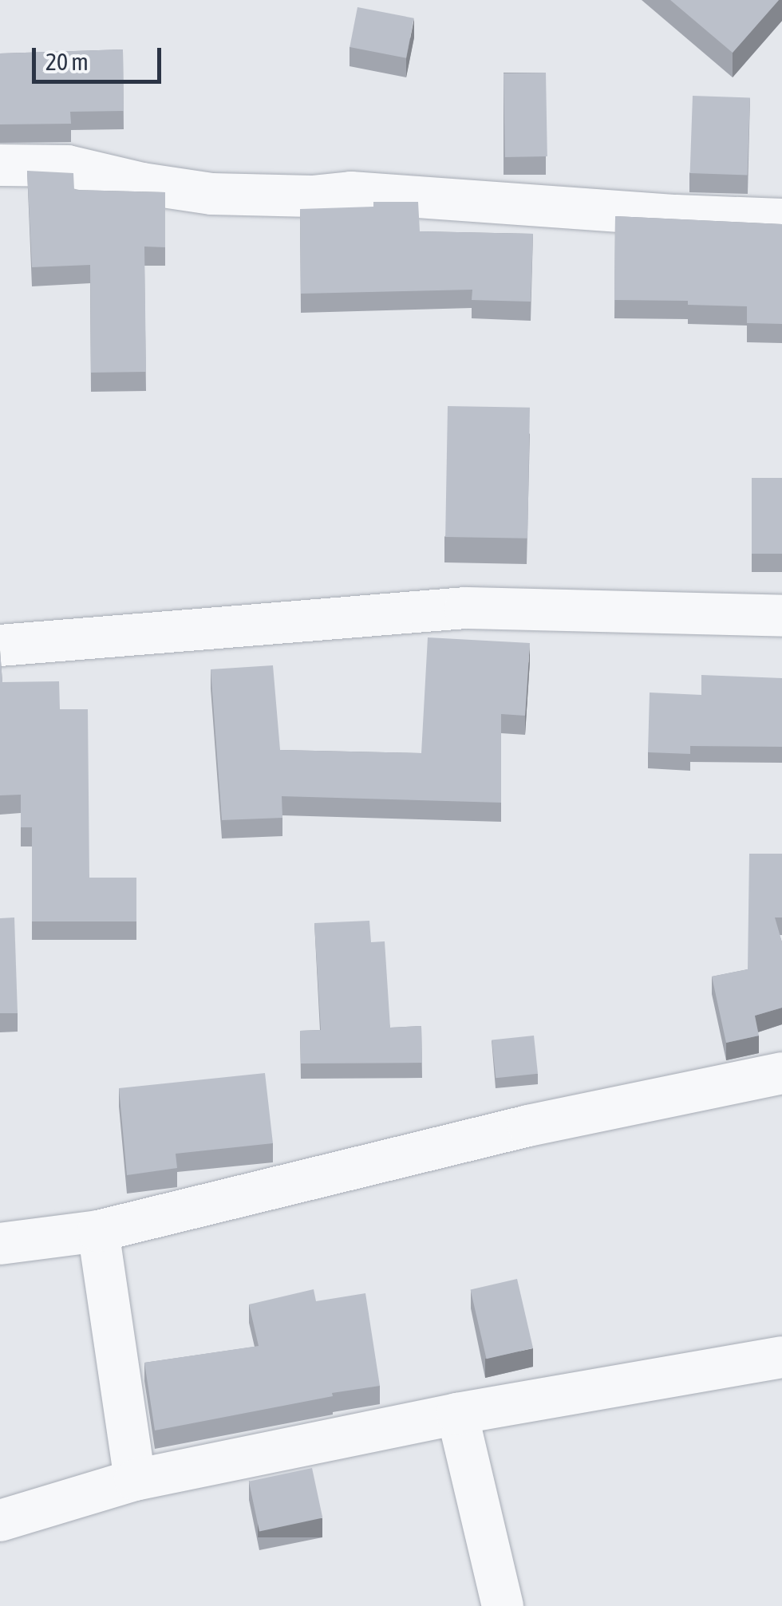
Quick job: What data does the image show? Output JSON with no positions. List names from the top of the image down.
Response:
{
  "scale_bar": "20 m"
}
